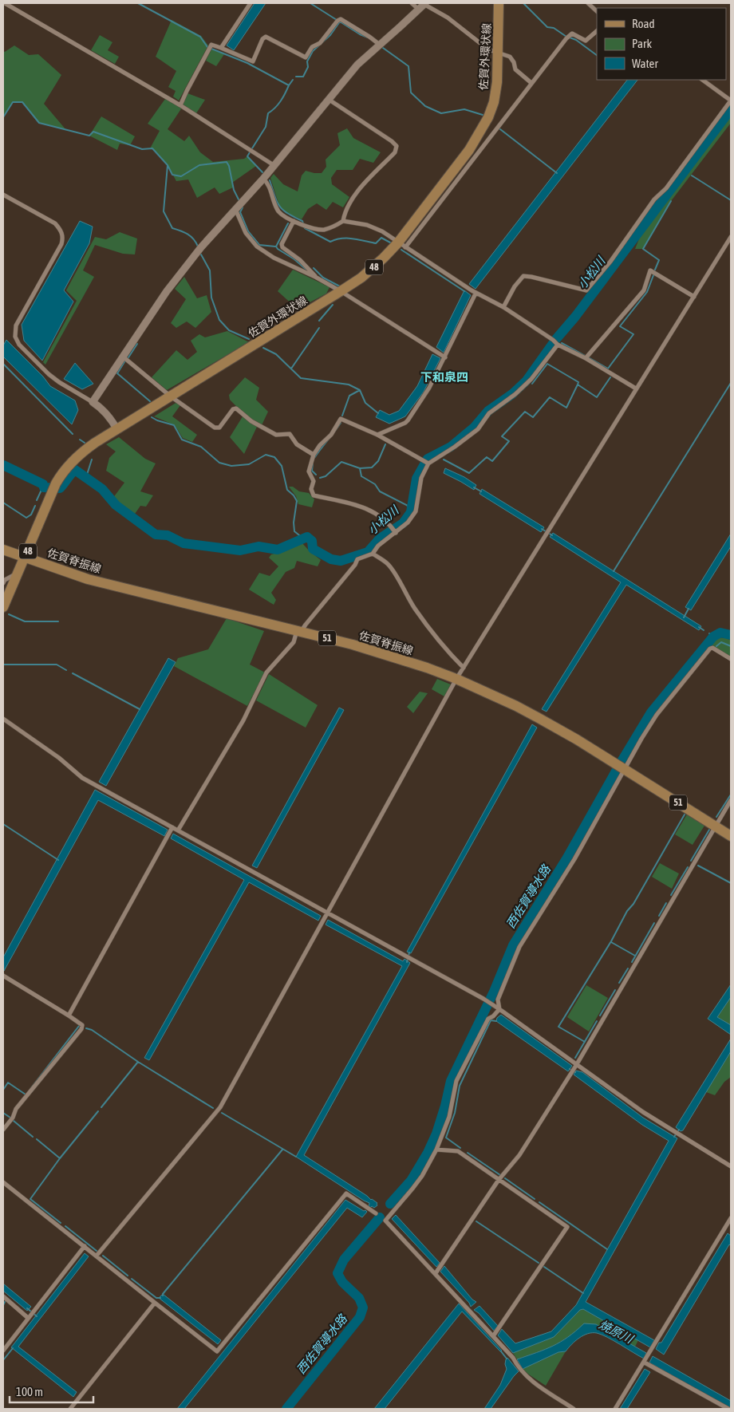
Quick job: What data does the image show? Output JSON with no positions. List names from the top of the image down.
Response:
{
  "streets": {
    "main road": [
      "佐賀外環状線",
      "48",
      "佐賀脊振線",
      "51"
    ]
  },
  "crossings": [
    ["佐賀外環状線", "佐賀脊振線"]
  ],
  "districts": ["下和泉四"],
  "water": ["小松川", "西佐賀導水路", "焼原川"],
  "legend": ["Road", "Park", "Water"],
  "scale_bar": "100 m"
}
